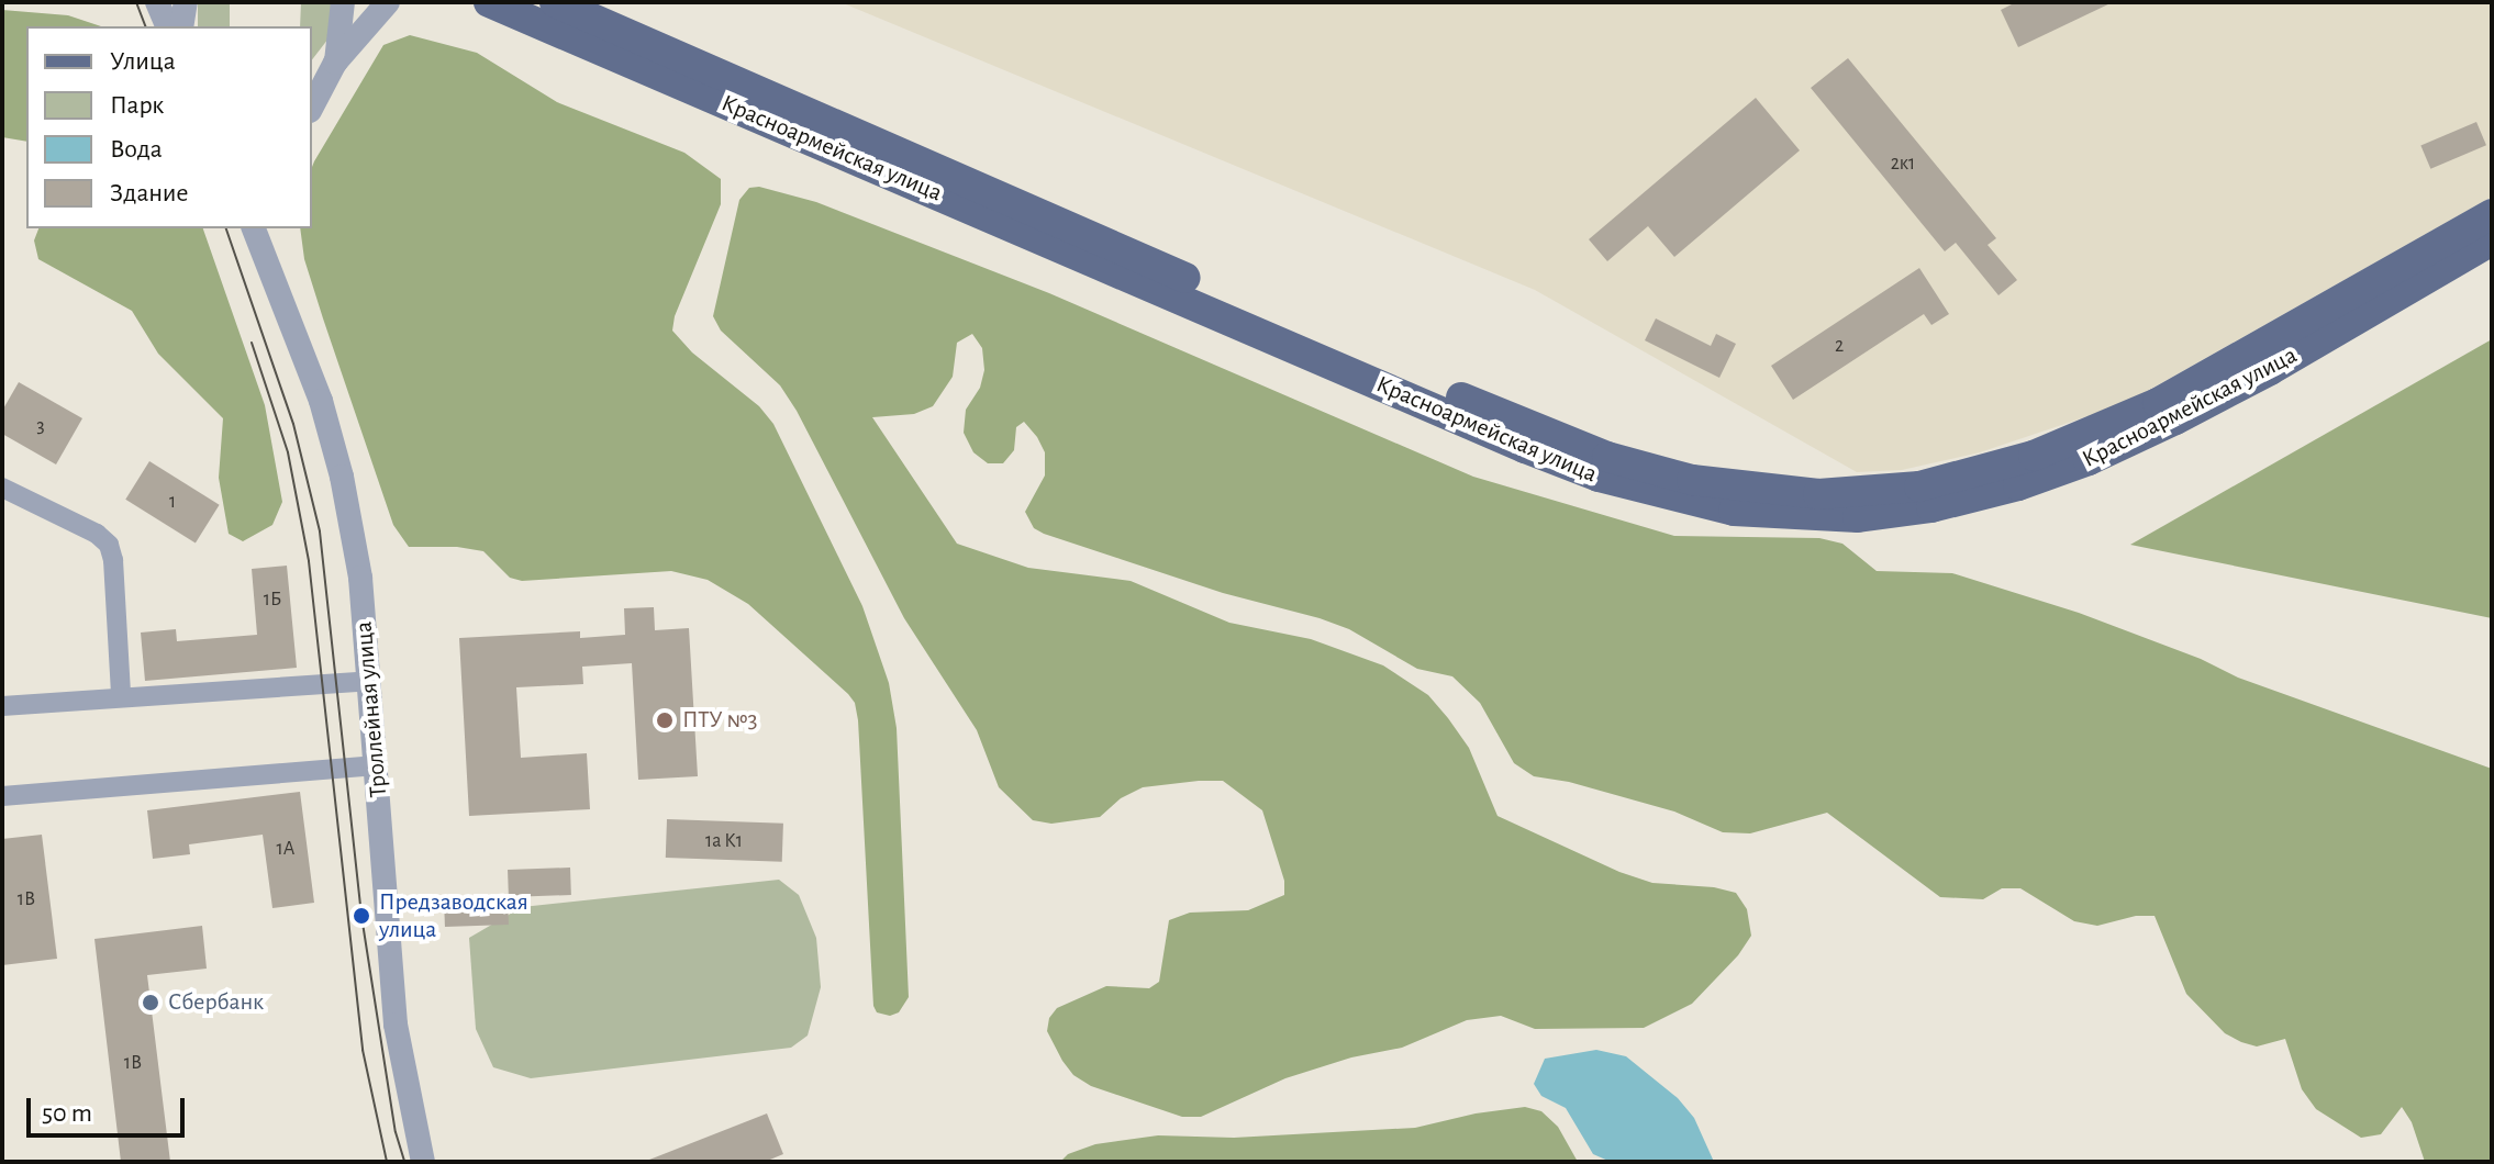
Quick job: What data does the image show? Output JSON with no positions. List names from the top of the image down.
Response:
{
  "streets": {
    "main road": ["Красноармейская улица"],
    "street": ["Троллейная улица"]
  },
  "places": ["ПТУ №3", "Предзаводская улица", "Сбербанк"],
  "house_numbers": [
    "2к1",
    "2",
    "3",
    "1",
    "1Б",
    "1а К1",
    "1А",
    "1В",
    "1В"
  ],
  "legend": [
    "Улица",
    "Парк",
    "Вода",
    "Здание"
  ],
  "scale_bar": "50 m"
}
